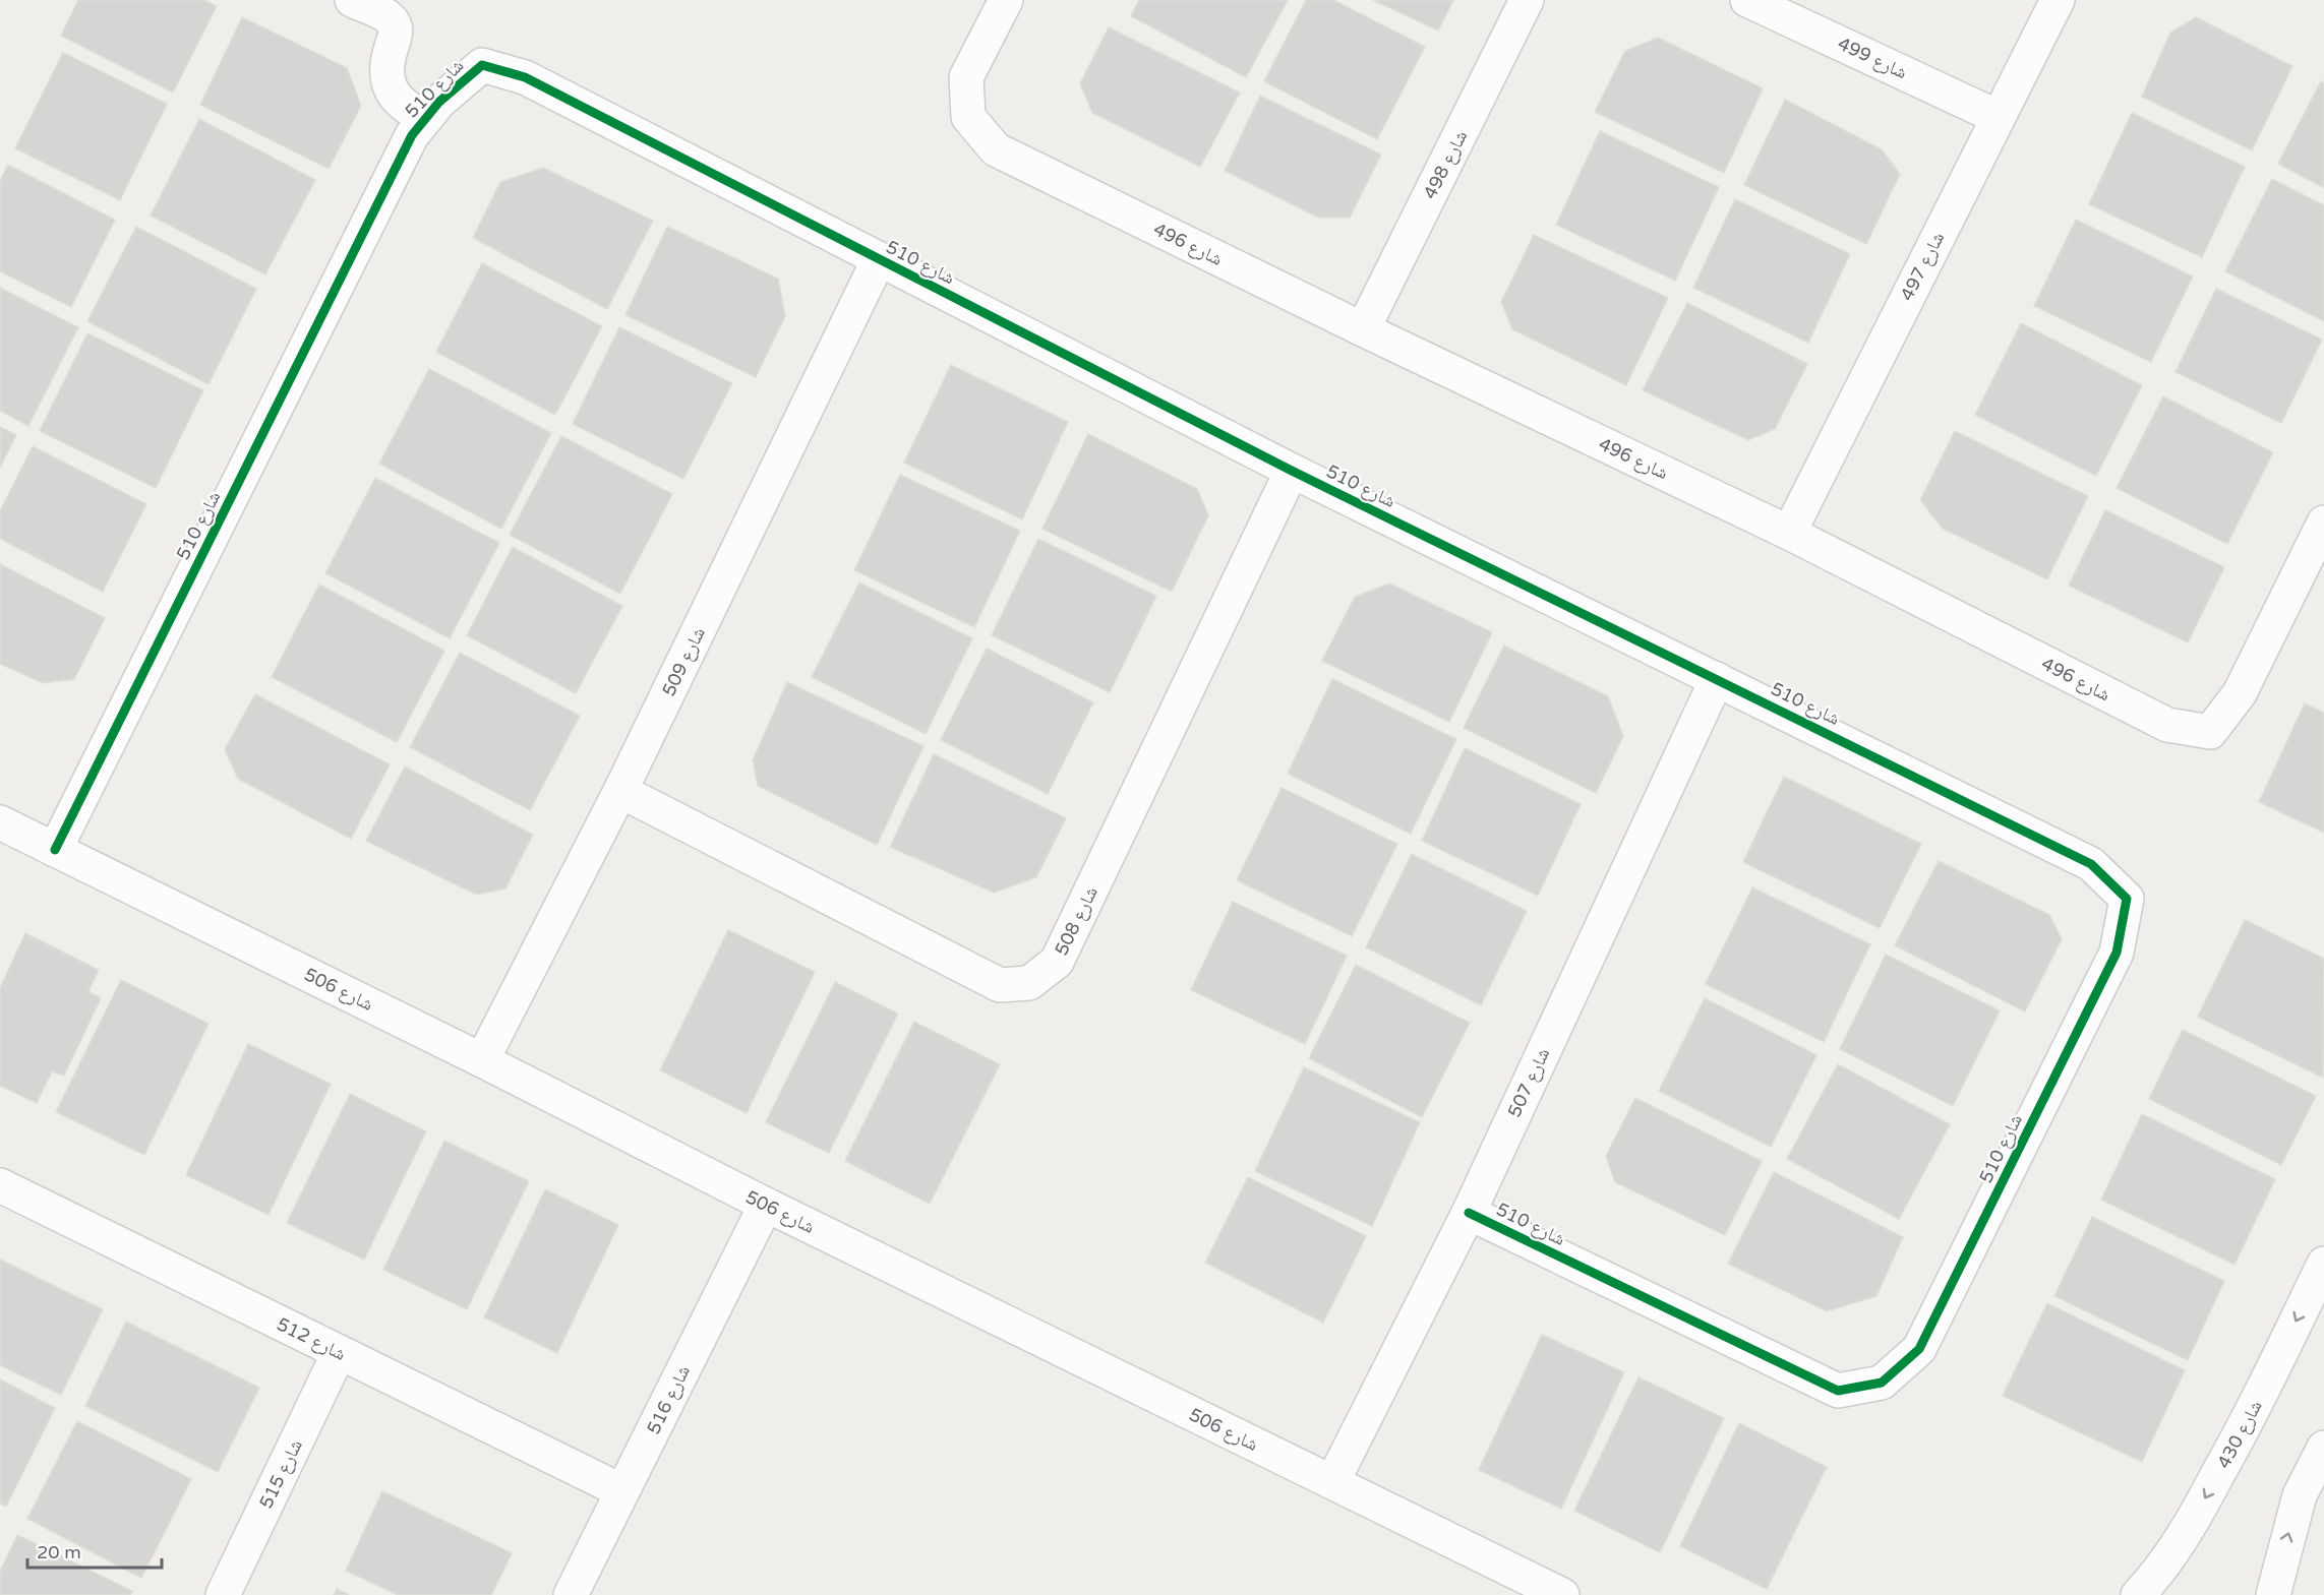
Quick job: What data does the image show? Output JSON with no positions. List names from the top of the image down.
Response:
{
  "streets": {
    "street": [
      "شارع 499",
      "شارع 510",
      "شارع 498",
      "شارع 496",
      "شارع 497",
      "شارع 509",
      "شارع 508",
      "شارع 506",
      "شارع 507",
      "شارع 512",
      "شارع 516",
      "شارع 430",
      "شارع 515"
    ]
  },
  "crossings": [
    ["شارع 499", "شارع 497"],
    ["شارع 510", "شارع 509"],
    ["شارع 510", "شارع 508"],
    ["شارع 510", "شارع 506"],
    ["شارع 510", "شارع 507"],
    ["شارع 498", "شارع 496"],
    ["شارع 496", "شارع 497"],
    ["شارع 509", "شارع 508"],
    ["شارع 509", "شارع 506"],
    ["شارع 506", "شارع 507"],
    ["شارع 506", "شارع 516"],
    ["شارع 512", "شارع 516"],
    ["شارع 512", "شارع 515"]
  ],
  "scale_bar": "20 m"
}
